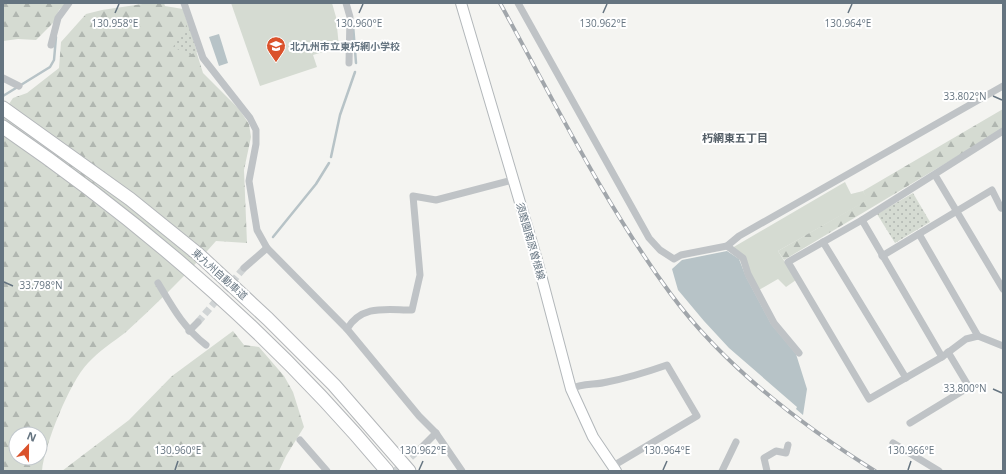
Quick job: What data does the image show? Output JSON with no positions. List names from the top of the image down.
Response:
{
  "streets": {
    "highway": ["東九州自動車道"],
    "main road": ["須磨園南原曽根線"]
  },
  "districts": ["朽網東五丁目"],
  "places": {
    "school or university": ["北九州市立東朽網小学校"]
  },
  "north": "top",
  "coordinates": [
    "130.958°E",
    "130.960°E",
    "130.962°E",
    "130.964°E",
    "33.802°N",
    "33.798°N",
    "33.800°N",
    "130.966°E"
  ]
}
